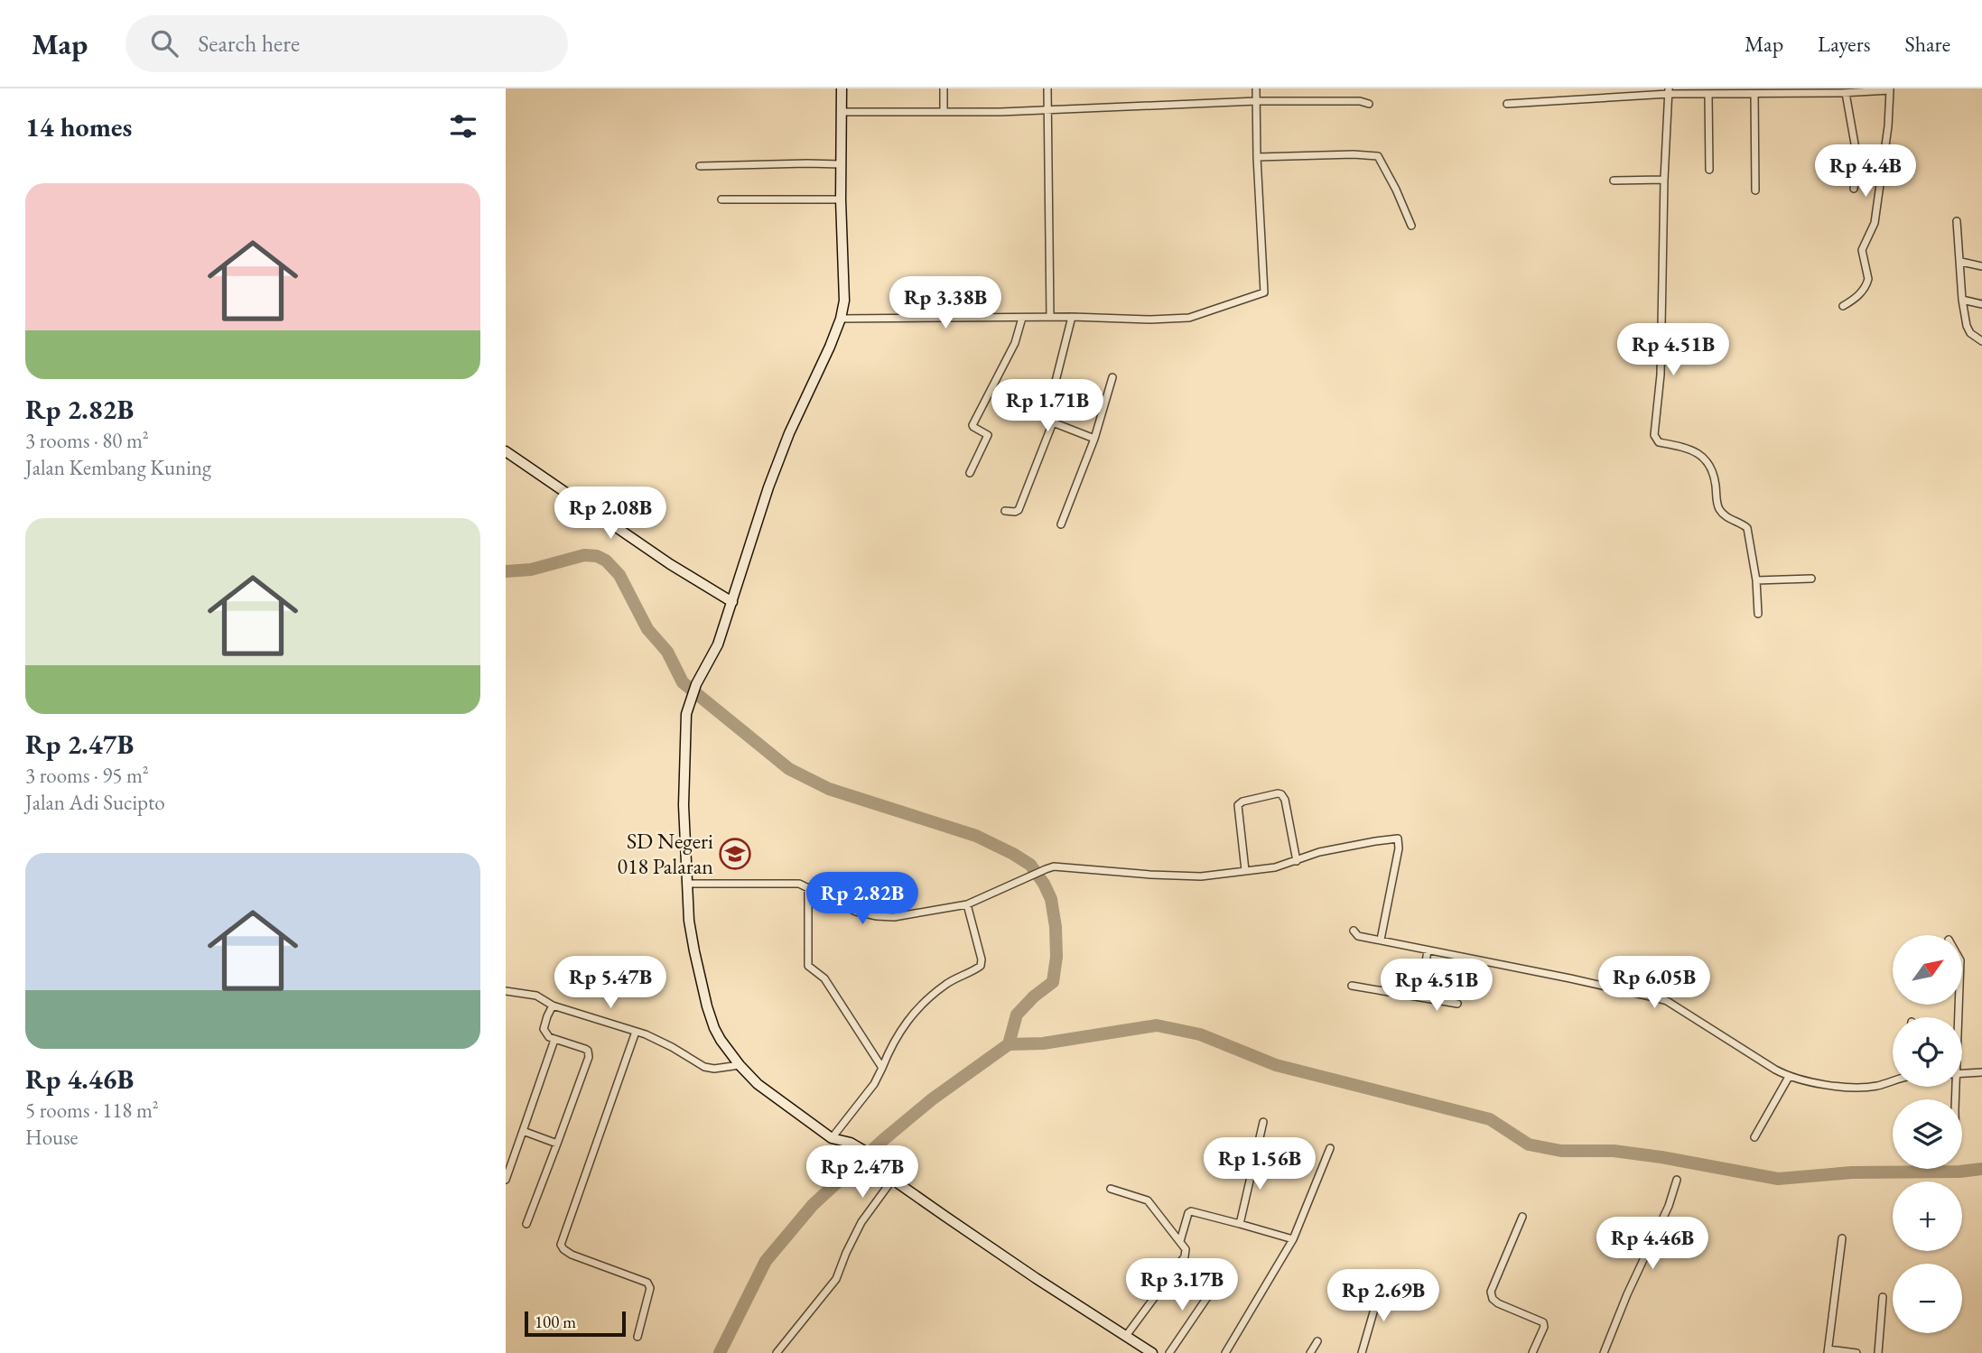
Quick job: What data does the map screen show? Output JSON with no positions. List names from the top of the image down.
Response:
{
  "places": {
    "school or university": ["SD Negeri 018 Palaran"]
  },
  "scale_bar": "100 m",
  "north": "top right",
  "page": {
    "header": "Map",
    "search": "Search here",
    "nav": ["Map", "Layers", "Share"],
    "heading": "14 homes",
    "price": [
      "Rp 4.4B",
      "Rp 3.38B",
      "Rp 4.51B",
      "Rp 1.71B",
      "Rp 2.08B",
      "Rp 2.82B",
      "Rp 5.47B",
      "Rp 6.05B",
      "Rp 4.51B",
      "Rp 1.56B",
      "Rp 2.47B",
      "Rp 4.46B",
      "Rp 3.17B",
      "Rp 2.69B"
    ],
    "list": [
      {
        "name": "Rp 2.82B",
        "note": "3 rooms · 80 m² · Jalan Kembang Kuning"
      },
      {
        "name": "Rp 2.47B",
        "note": "3 rooms · 95 m² · Jalan Adi Sucipto"
      },
      {
        "name": "Rp 4.46B",
        "note": "5 rooms · 118 m² · House"
      }
    ],
    "map_buttons": ["+", "−"],
    "scale": "100 m"
  }
}
